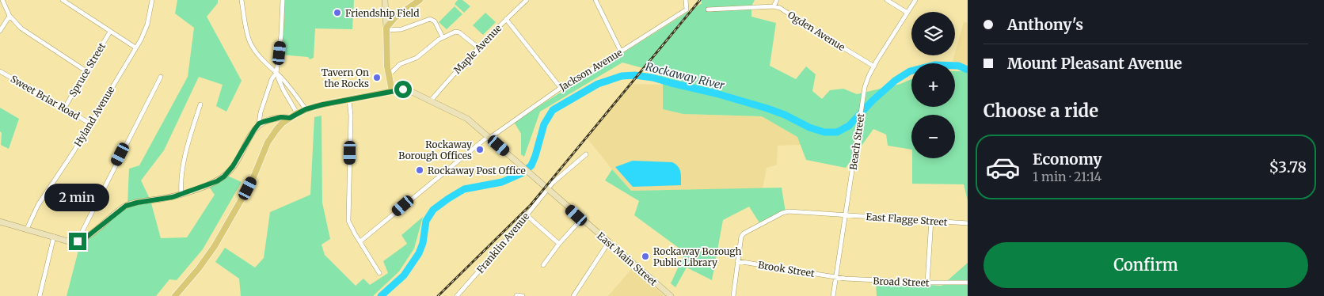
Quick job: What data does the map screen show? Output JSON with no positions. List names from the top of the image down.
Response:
{
  "streets": {
    "street": [
      "Ogden Avenue",
      "Maple Avenue",
      "Spruce Street",
      "Jackson Avenue",
      "Sweet Briar Road",
      "Hyland Avenue",
      "Beach Street",
      "East Flagge Street",
      "Franklin Avenue",
      "East Main Street",
      "Brook Street",
      "Broad Street"
    ]
  },
  "crossings": [
    ["Ogden Avenue", "Beach Street"],
    ["Maple Avenue", "East Main Street"],
    ["Spruce Street", "Sweet Briar Road"],
    ["Jackson Avenue", "East Main Street"],
    ["Sweet Briar Road", "Hyland Avenue"],
    ["Beach Street", "East Flagge Street"],
    ["Beach Street", "Brook Street"],
    ["Beach Street", "Broad Street"],
    ["East Flagge Street", "Brook Street"],
    ["Franklin Avenue", "East Main Street"],
    ["Brook Street", "Broad Street"]
  ],
  "water": ["Rockaway River"],
  "places": [
    "Friendship Field",
    "Tavern On the Rocks",
    "Rockaway Borough Offices",
    "Rockaway Post Office",
    "Rockaway Borough Public Library"
  ],
  "page": {
    "banner": ["Anthony's", "Mount Pleasant Avenue"],
    "map_buttons": ["+", "−"],
    "heading": "Choose a ride",
    "list": [
      {
        "name": "Economy",
        "note": "1 min · 21:14",
        "value": "$3.78"
      }
    ],
    "bubble": "2 min",
    "buttons": "Confirm"
  }
}
